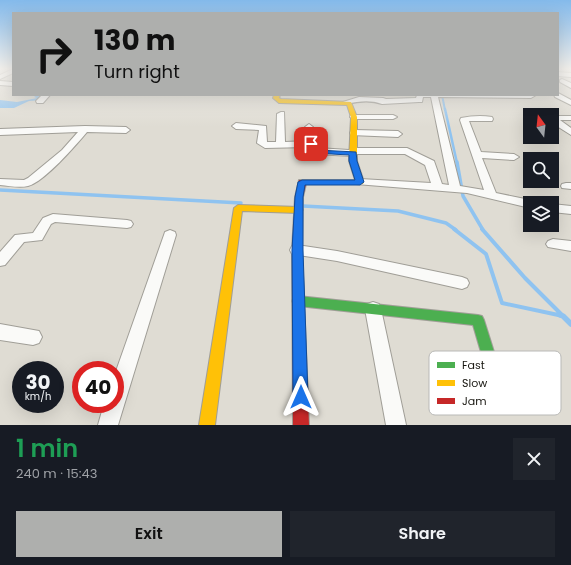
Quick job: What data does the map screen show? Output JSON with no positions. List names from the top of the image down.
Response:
{
  "legend": ["Fast", "Slow", "Jam"],
  "north": "top",
  "page": {
    "turn": ["130 m", "Turn right"],
    "speed": "30 km/h",
    "limit": "40",
    "heading": ["1 min", "240 m · 15:43"],
    "buttons": ["Exit", "Share"]
  }
}
